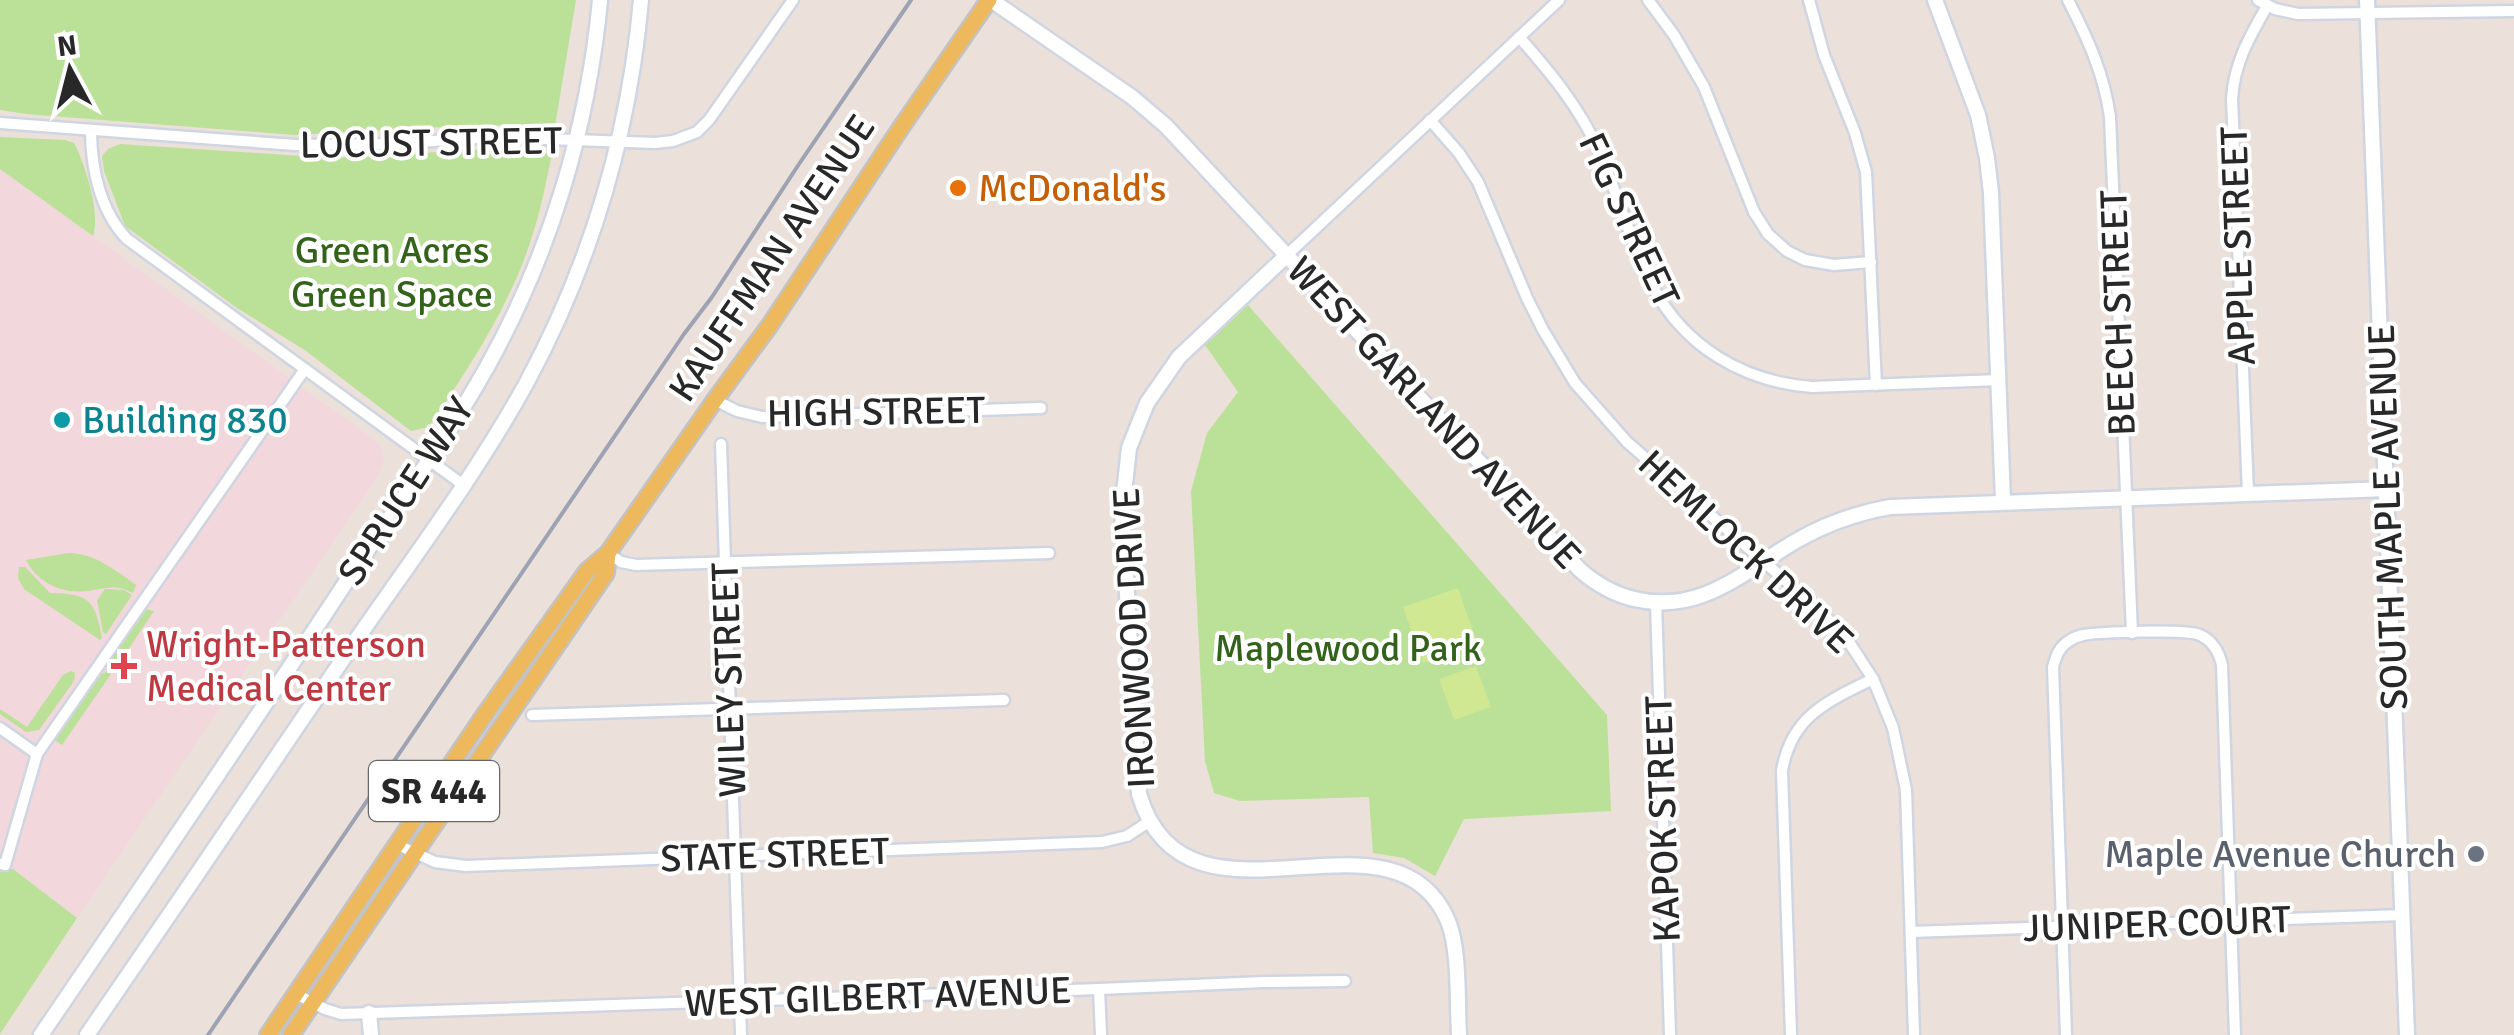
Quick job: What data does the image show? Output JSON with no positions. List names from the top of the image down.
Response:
{
  "streets": {
    "main road": ["KAUFFMAN AVENUE", "SR 444"],
    "street": [
      "LOCUST STREET",
      "FIG STREET",
      "APPLE STREET",
      "BEECH STREET",
      "HIGH STREET",
      "WEST GARLAND AVENUE",
      "SPRUCE WAY",
      "SOUTH MAPLE AVENUE",
      "HEMLOCK DRIVE",
      "IRONWOOD DRIVE",
      "WILEY STREET",
      "KAPOK STREET",
      "STATE STREET",
      "JUNIPER COURT",
      "WEST GILBERT AVENUE"
    ]
  },
  "crossings": [
    ["LOCUST STREET", "SPRUCE WAY"],
    ["FIG STREET", "IRONWOOD DRIVE"],
    ["APPLE STREET", "WEST GARLAND AVENUE"],
    ["KAUFFMAN AVENUE", "HIGH STREET"],
    ["KAUFFMAN AVENUE", "WEST GARLAND AVENUE"],
    ["KAUFFMAN AVENUE", "STATE STREET"],
    ["KAUFFMAN AVENUE", "WEST GILBERT AVENUE"],
    ["BEECH STREET", "WEST GARLAND AVENUE"],
    ["WEST GARLAND AVENUE", "SOUTH MAPLE AVENUE"],
    ["WEST GARLAND AVENUE", "HEMLOCK DRIVE"],
    ["WEST GARLAND AVENUE", "IRONWOOD DRIVE"],
    ["WEST GARLAND AVENUE", "KAPOK STREET"],
    ["SOUTH MAPLE AVENUE", "JUNIPER COURT"],
    ["HEMLOCK DRIVE", "IRONWOOD DRIVE"],
    ["HEMLOCK DRIVE", "JUNIPER COURT"],
    ["IRONWOOD DRIVE", "STATE STREET"],
    ["WILEY STREET", "STATE STREET"],
    ["WILEY STREET", "WEST GILBERT AVENUE"]
  ],
  "parks": ["Green Acres Green Space", "Maplewood Park"],
  "places": {
    "other": ["McDonald's", "Building 830", "Maple Avenue Church"],
    "health": ["Wright-Patterson Medical Center"]
  },
  "north": "top"
}
